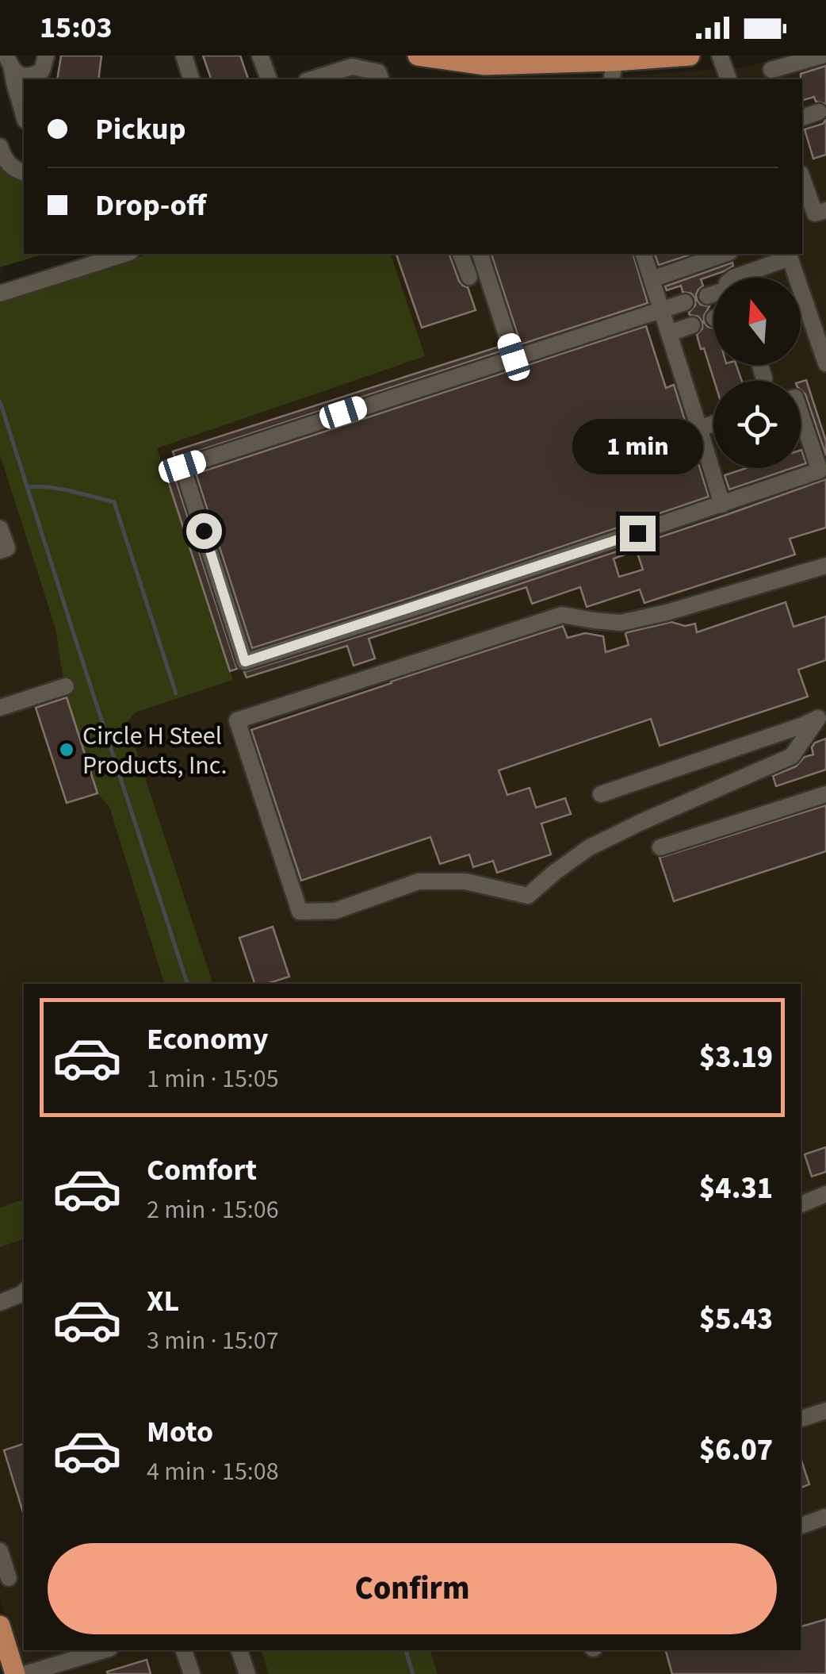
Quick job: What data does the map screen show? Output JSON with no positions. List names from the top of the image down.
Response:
{
  "places": ["Circle H Steel Products, Inc."],
  "north": "top",
  "page": {
    "status": "15:03",
    "banner": ["Pickup", "Drop-off"],
    "bubble": "1 min",
    "list": [
      {
        "name": "Economy",
        "note": "1 min · 15:05",
        "value": "$3.19"
      },
      {
        "name": "Comfort",
        "note": "2 min · 15:06",
        "value": "$4.31"
      },
      {
        "name": "XL",
        "note": "3 min · 15:07",
        "value": "$5.43"
      },
      {
        "name": "Moto",
        "note": "4 min · 15:08",
        "value": "$6.07"
      }
    ],
    "buttons": "Confirm"
  }
}
